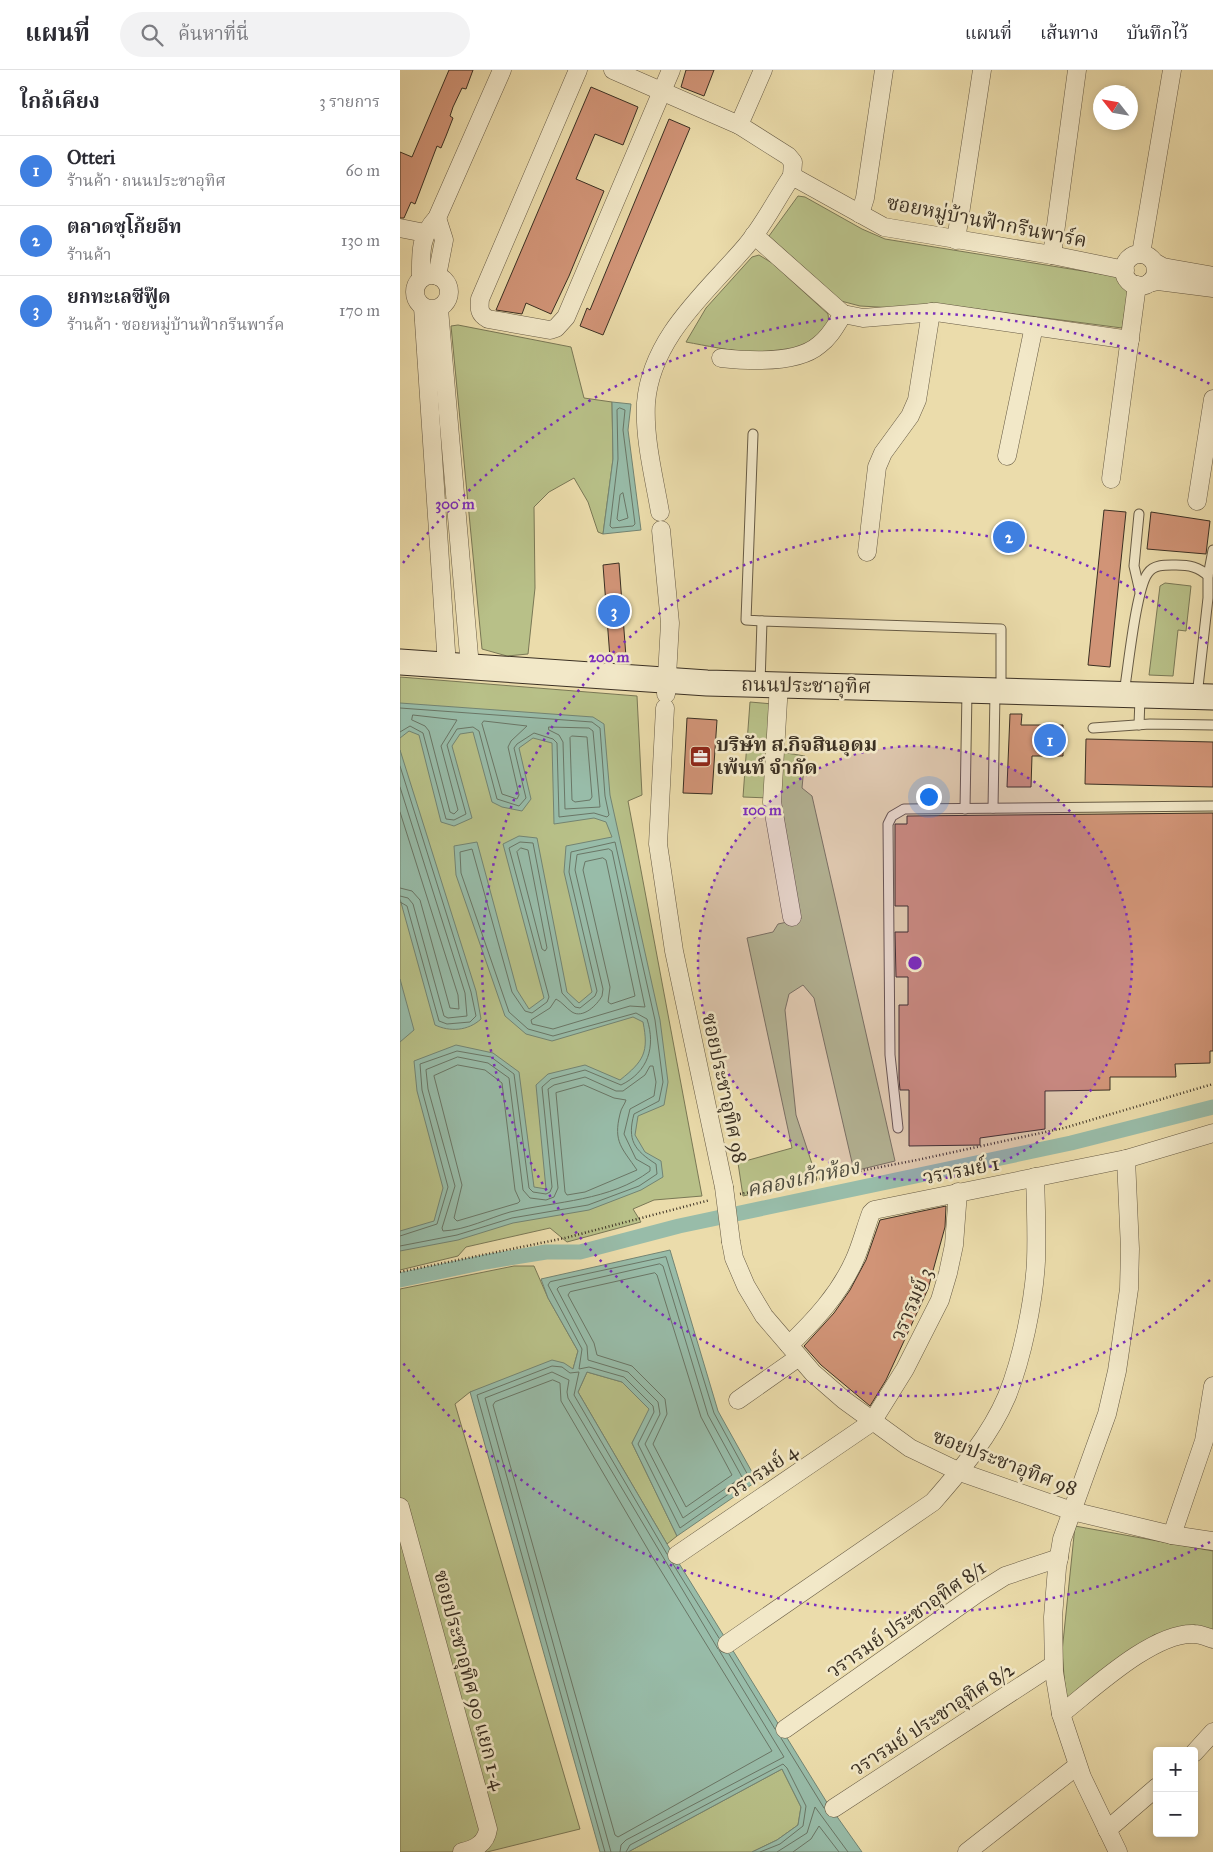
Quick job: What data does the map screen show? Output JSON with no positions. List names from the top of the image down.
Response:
{
  "streets": {
    "main road": ["ถนนประชาอุทิศ"],
    "street": [
      "ซอยหมู่บ้านฟ้ากรีนพาร์ค",
      "ซอยประชาอุทิศ 98",
      "วรารมย์ 1",
      "วรารมย์ 3",
      "วรารมย์ 4",
      "วรารมย์ ประชาอุทิศ 8/1",
      "ซอยประชาอุทิศ 90 แยก 1-4",
      "วรารมย์ ประชาอุทิศ 8/2"
    ]
  },
  "crossings": [
    ["ถนนประชาอุทิศ", "ซอยประชาอุทิศ 98"],
    ["ซอยประชาอุทิศ 98", "วรารมย์ 1"],
    ["ซอยประชาอุทิศ 98", "วรารมย์ 3"],
    ["ซอยประชาอุทิศ 98", "วรารมย์ 4"],
    ["วรารมย์ 1", "วรารมย์ 3"],
    ["วรารมย์ 3", "วรารมย์ 4"]
  ],
  "water": ["คลองเก้าห้อง"],
  "places": {
    "office": ["บริษัท ส.กิจสินอุดม เพ้นท์ จำกัด"]
  },
  "north": "top left",
  "page": {
    "header": "แผนที่",
    "search": "ค้นหาที่นี่",
    "nav": ["แผนที่", "เส้นทาง", "บันทึกไว้"],
    "heading": ["ใกล้เคียง", "3 รายการ"],
    "list": [
      {
        "mark": "1",
        "name": "Otteri",
        "note": "ร้านค้า · ถนนประชาอุทิศ",
        "value": "60 m"
      },
      {
        "mark": "2",
        "name": "ตลาดซุโก้ยอีท",
        "note": "ร้านค้า",
        "value": "130 m"
      },
      {
        "mark": "3",
        "name": "ยกทะเลซีฟู๊ด",
        "note": "ร้านค้า · ซอยหมู่บ้านฟ้ากรีนพาร์ค",
        "value": "170 m"
      }
    ],
    "pins": ["2", "3", "1"],
    "map_buttons": ["+", "−"]
  },
  "rings": ["300 m", "200 m", "100 m"]
}
